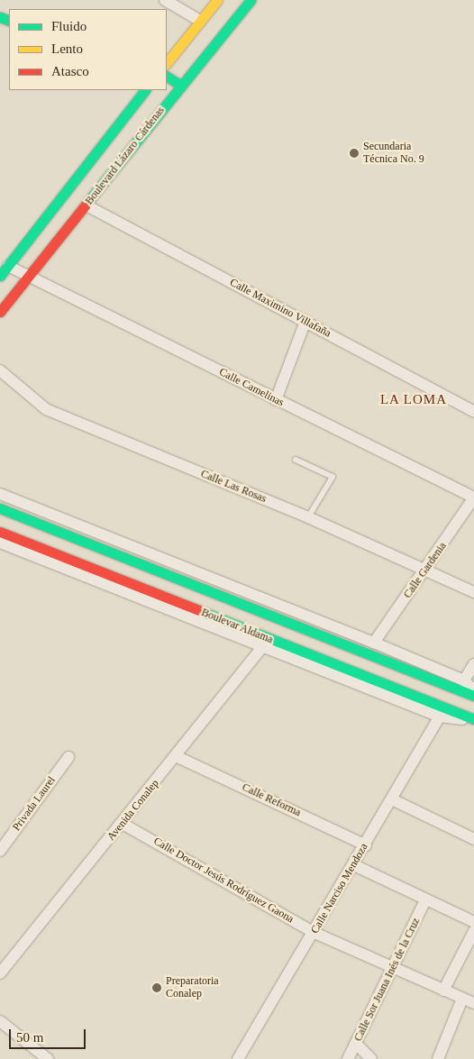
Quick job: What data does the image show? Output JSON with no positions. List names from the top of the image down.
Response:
{
  "streets": {
    "street": [
      "Boulevard Lázaro Cárdenas",
      "Calle Maximino Villafaña",
      "Calle Camelinas",
      "Calle Las Rosas",
      "Calle Gardenia",
      "Boulevar Aldama",
      "Calle Reforma",
      "Privada Laurel",
      "Avenida Conalep",
      "Calle Doctor Jesús Rodríguez Gaona",
      "Calle Narciso Mendoza",
      "Calle Sor Juana Inés de la Cruz"
    ]
  },
  "crossings": [
    ["Boulevard Lázaro Cárdenas", "Calle Maximino Villafaña"],
    ["Boulevard Lázaro Cárdenas", "Calle Camelinas"],
    ["Calle Camelinas", "Calle Gardenia"],
    ["Calle Las Rosas", "Calle Gardenia"],
    ["Boulevar Aldama", "Avenida Conalep"],
    ["Boulevar Aldama", "Calle Narciso Mendoza"],
    ["Calle Reforma", "Avenida Conalep"],
    ["Calle Reforma", "Calle Narciso Mendoza"],
    ["Avenida Conalep", "Calle Doctor Jesús Rodríguez Gaona"],
    ["Calle Doctor Jesús Rodríguez Gaona", "Calle Narciso Mendoza"],
    ["Calle Doctor Jesús Rodríguez Gaona", "Calle Sor Juana Inés de la Cruz"]
  ],
  "districts": ["LA LOMA"],
  "places": ["Secundaria Técnica No. 9", "Preparatoria Conalep"],
  "legend": ["Fluido", "Lento", "Atasco"],
  "scale_bar": "50 m"
}
